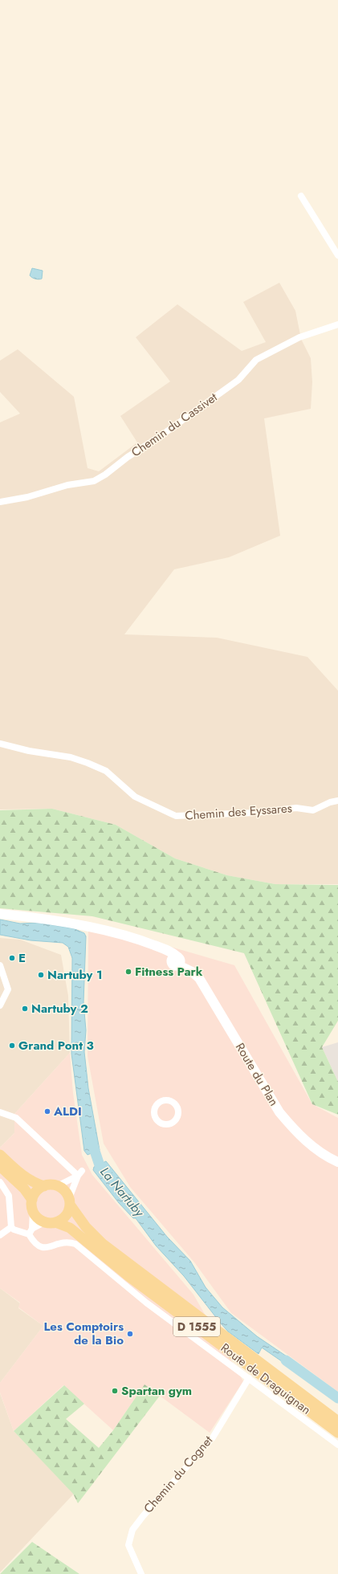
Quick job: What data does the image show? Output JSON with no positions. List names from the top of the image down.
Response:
{
  "streets": {
    "main road": ["D 1555", "Route de Draguignan"],
    "street": [
      "Chemin du Cassivet",
      "Chemin des Eyssares",
      "Route du Plan",
      "Chemin du Cognet"
    ]
  },
  "water": ["La Nartuby"],
  "places": [
    "E",
    "Fitness Park",
    "Nartuby 1",
    "Nartuby 2",
    "Grand Pont 3",
    "ALDI",
    "Les Comptoirs de la Bio",
    "Spartan gym"
  ]
}
